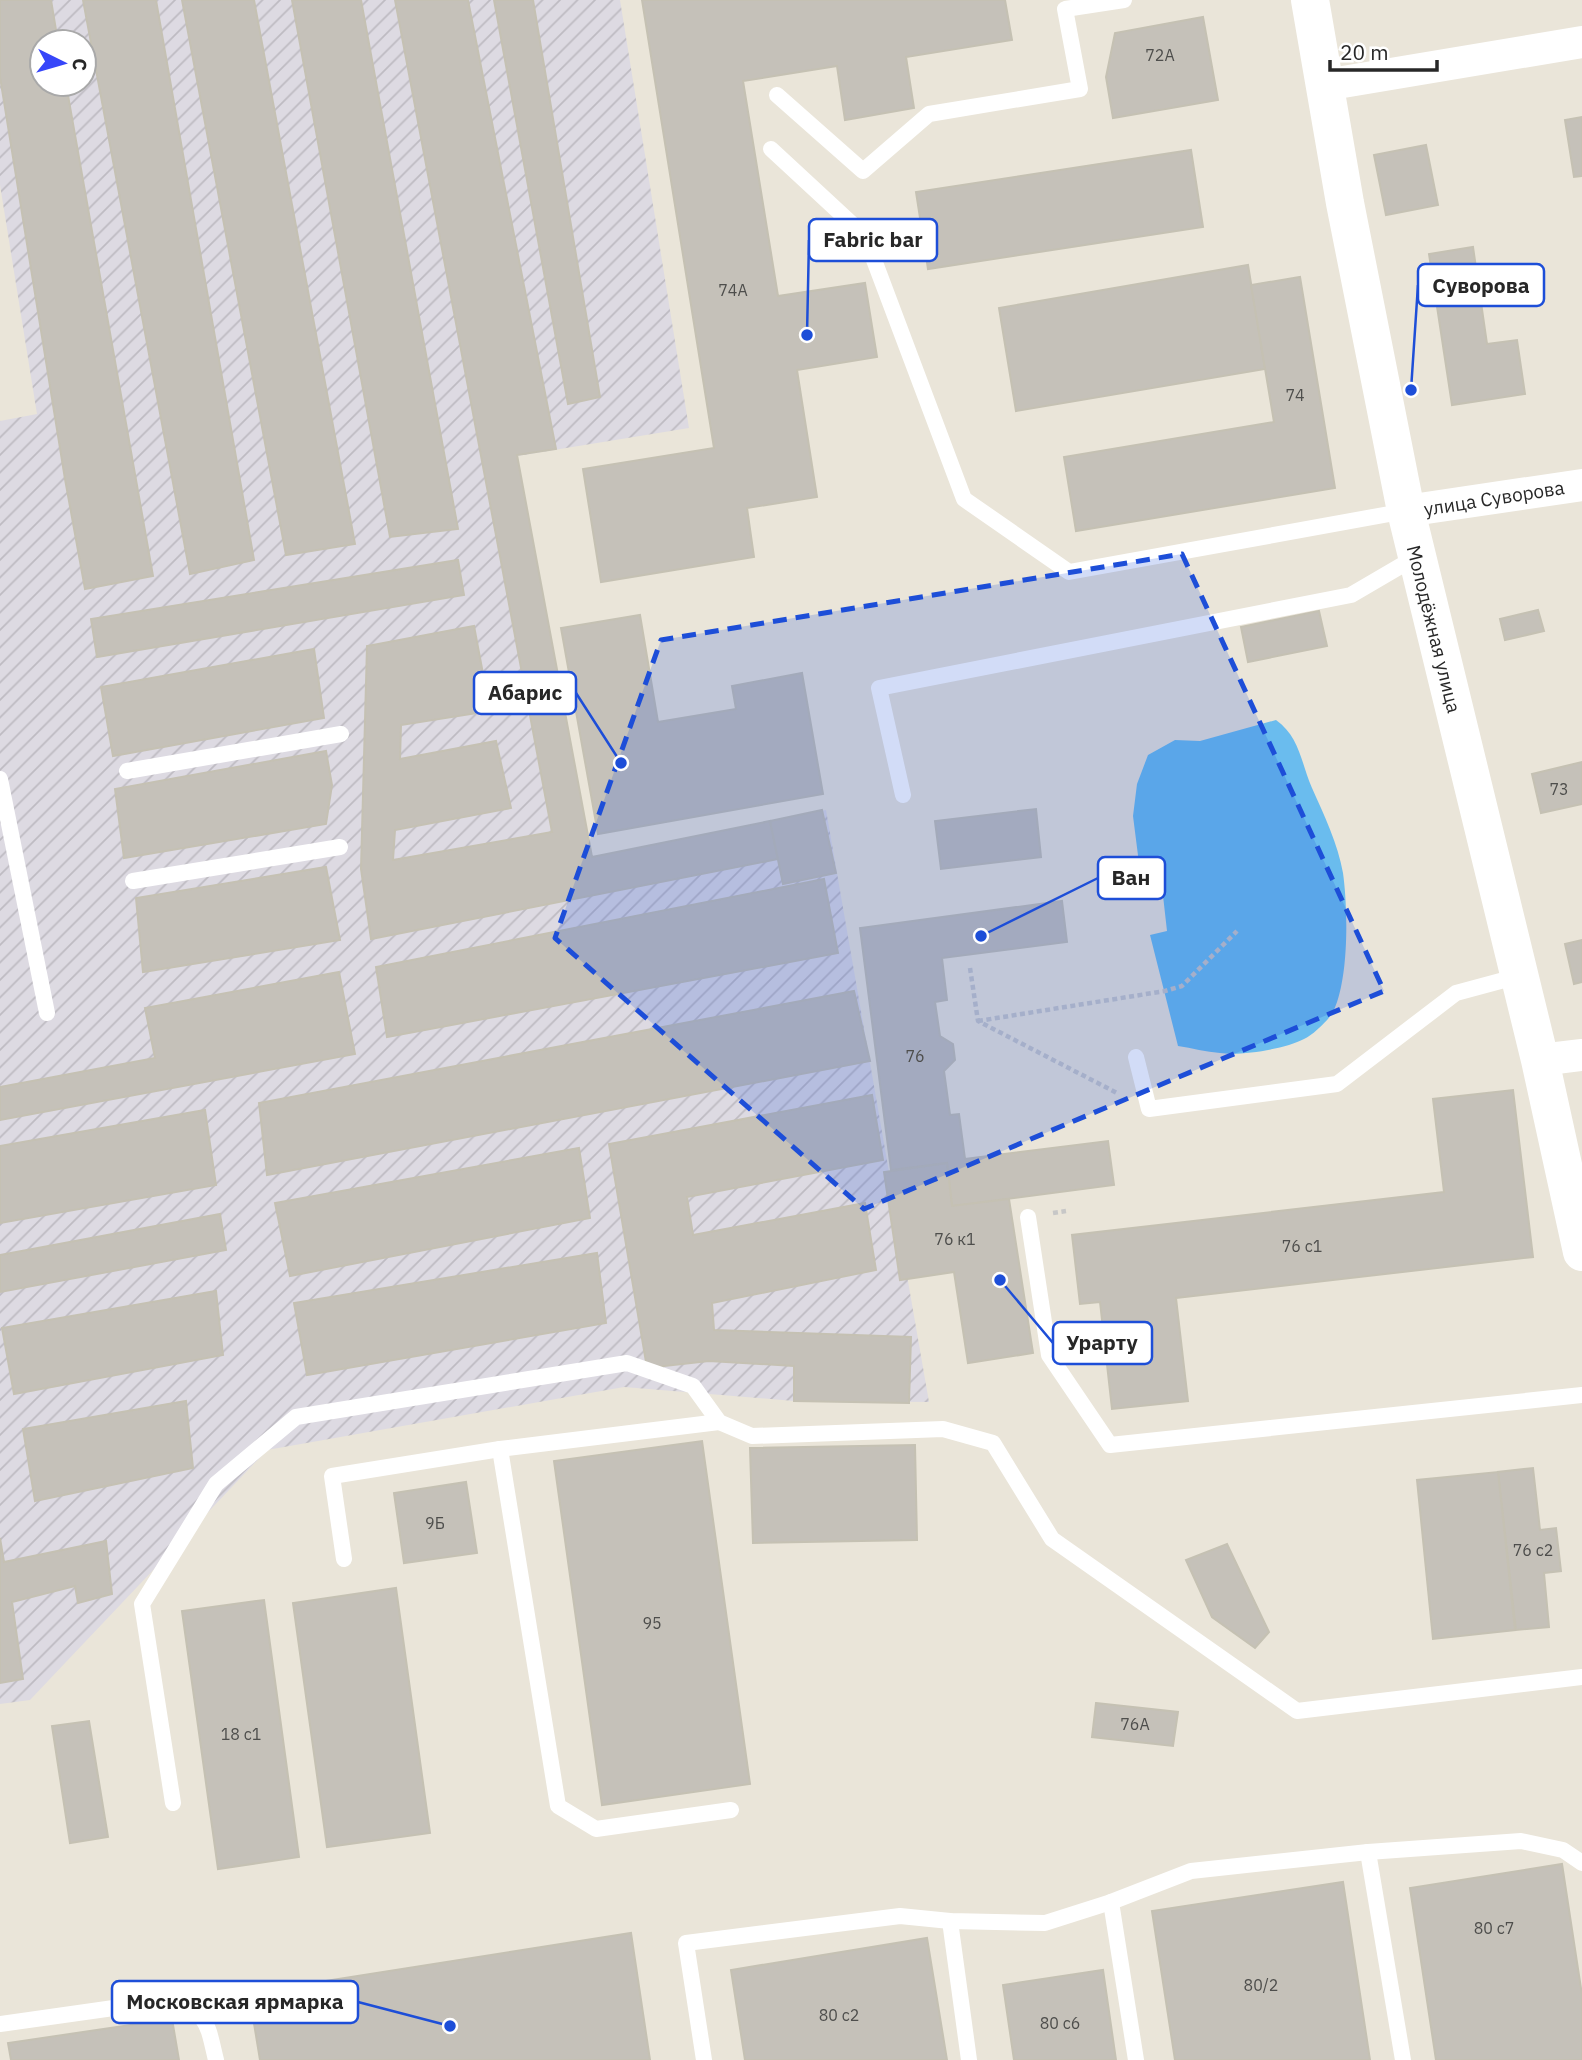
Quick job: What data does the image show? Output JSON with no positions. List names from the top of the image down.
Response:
{
  "streets": {
    "street": ["улица Суворова", "Молодёжная улица"]
  },
  "crossings": [
    ["улица Суворова", "Молодёжная улица"]
  ],
  "places": [
    "Fabric bar",
    "Суворова",
    "Абарис",
    "Ван",
    "Урарту",
    "Московская ярмарка"
  ],
  "house_numbers": [
    "72А",
    "74А",
    "74",
    "73",
    "76",
    "76 к1",
    "76 с1",
    "9Б",
    "76 с2",
    "95",
    "76А",
    "18 с1",
    "80 с7",
    "80/2",
    "80 с2",
    "80 с6"
  ],
  "scale_bar": "20 m",
  "north": "right"
}
